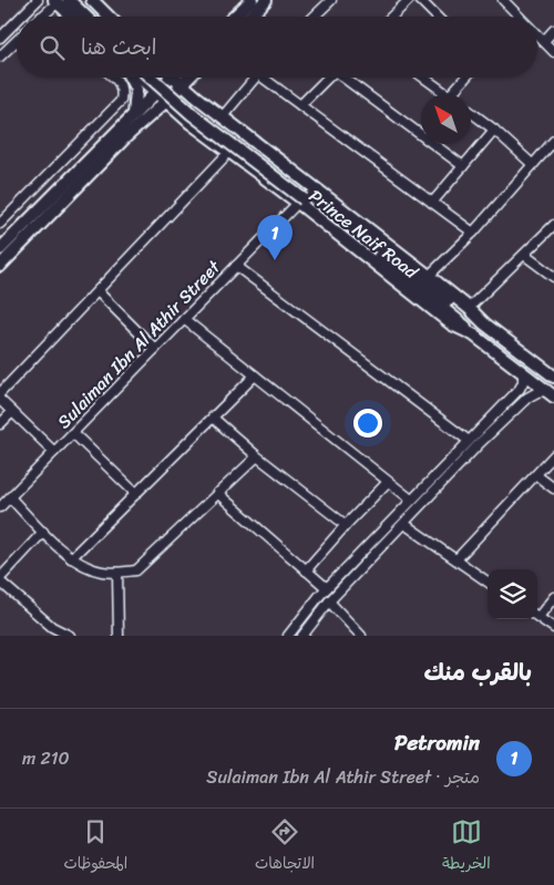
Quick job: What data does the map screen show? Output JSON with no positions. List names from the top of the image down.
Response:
{
  "streets": {
    "main road": ["Prince Naif Road"],
    "street": ["Sulaiman Ibn Al Athir Street"]
  },
  "crossings": [
    ["Prince Naif Road", "Sulaiman Ibn Al Athir Street"]
  ],
  "north": "top left",
  "page": {
    "search": "ابحث هنا",
    "pins": "1",
    "heading": "بالقرب منك",
    "list": [
      {
        "mark": "1",
        "name": "Petromin",
        "note": "متجر · Sulaiman Ibn Al Athir Street",
        "value": "210 m"
      }
    ],
    "nav": ["الخريطة", "الاتجاهات", "المحفوظات"]
  }
}
